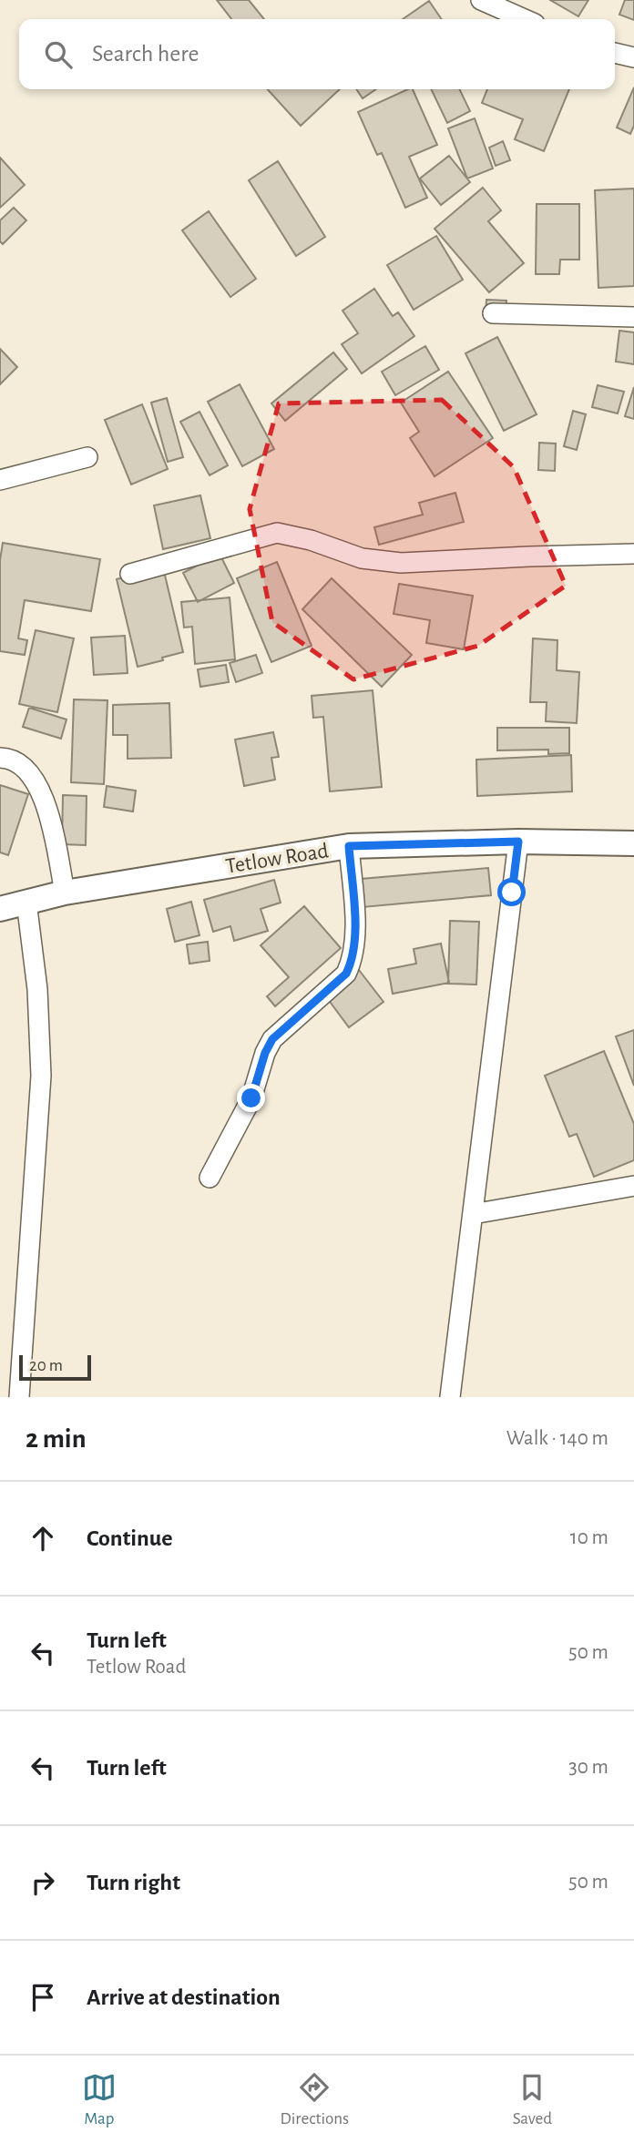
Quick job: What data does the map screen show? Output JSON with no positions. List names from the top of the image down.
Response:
{
  "streets": {
    "street": ["Tetlow Road"]
  },
  "scale_bar": "20 m",
  "page": {
    "search": "Search here",
    "scale": "20 m",
    "heading": ["2 min", "Walk · 140 m"],
    "list": [
      ["Continue", "10 m"],
      ["Turn left", "Tetlow Road", "50 m"],
      ["Turn left", "30 m"],
      ["Turn right", "50 m"],
      "Arrive at destination"
    ],
    "nav": ["Map", "Directions", "Saved"]
  }
}
